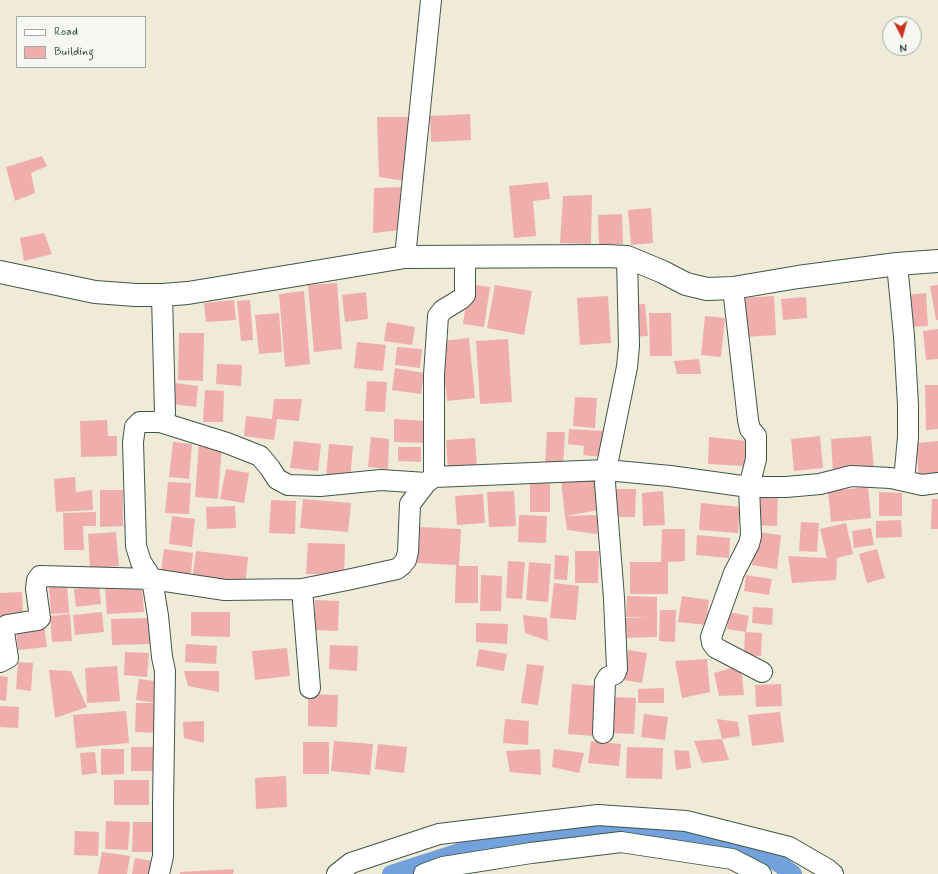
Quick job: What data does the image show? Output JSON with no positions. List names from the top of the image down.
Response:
{
  "legend": ["Road", "Building"],
  "north": "bottom"
}
